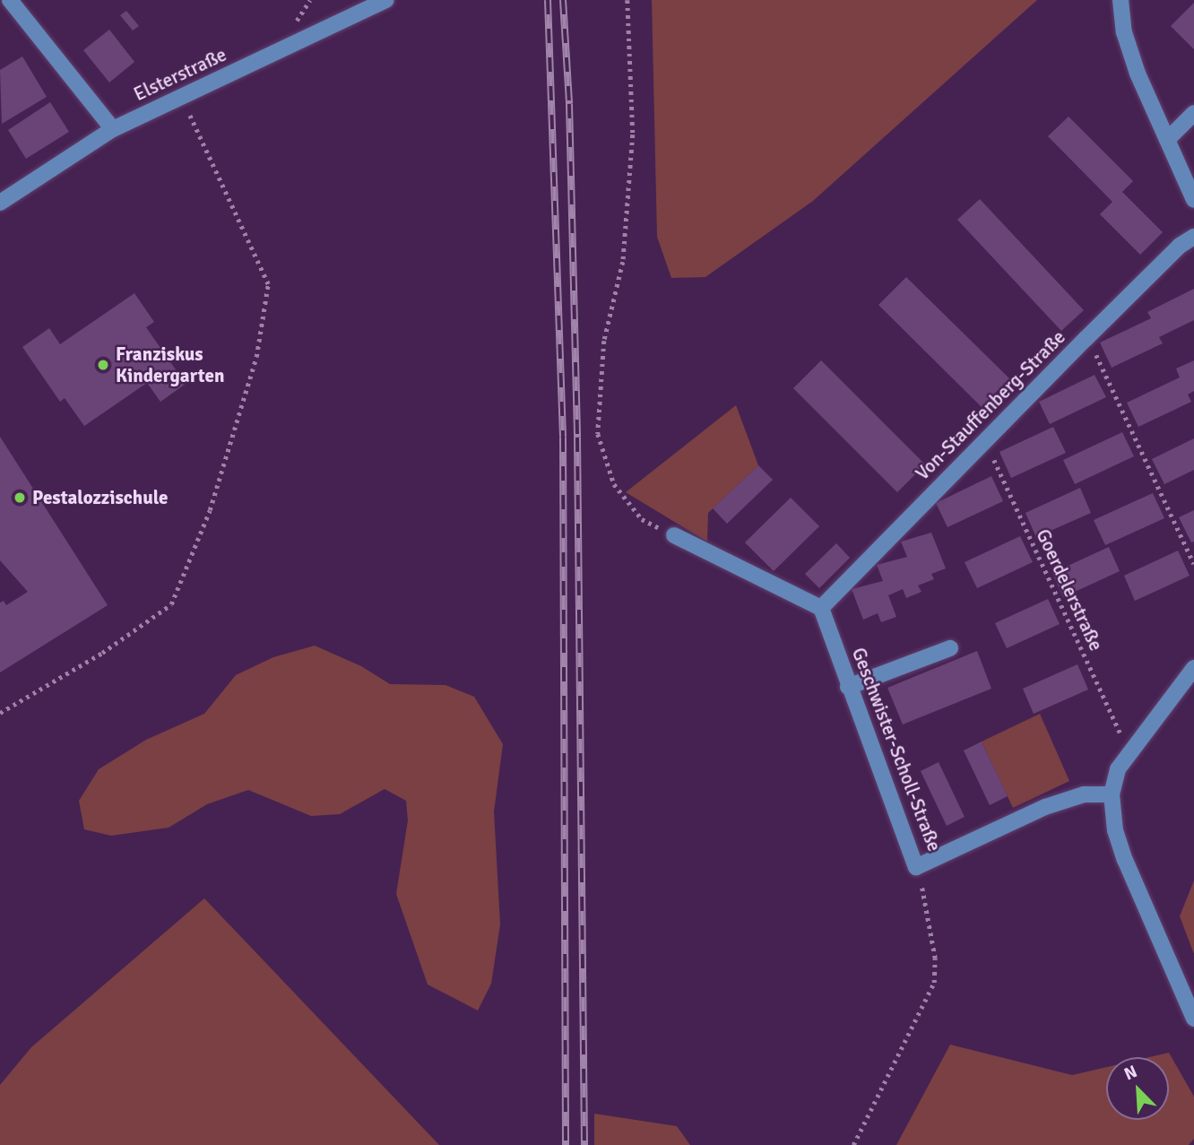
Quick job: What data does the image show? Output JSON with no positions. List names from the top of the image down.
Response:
{
  "streets": {
    "street": ["Elsterstraße", "Von-Stauffenberg-Straße", "Geschwister-Scholl-Straße"],
    "path": ["Goerdelerstraße"]
  },
  "crossings": [
    ["Von-Stauffenberg-Straße", "Goerdelerstraße"],
    ["Von-Stauffenberg-Straße", "Geschwister-Scholl-Straße"]
  ],
  "places": ["Franziskus Kindergarten", "Pestalozzischule"],
  "north": "top left"
}
